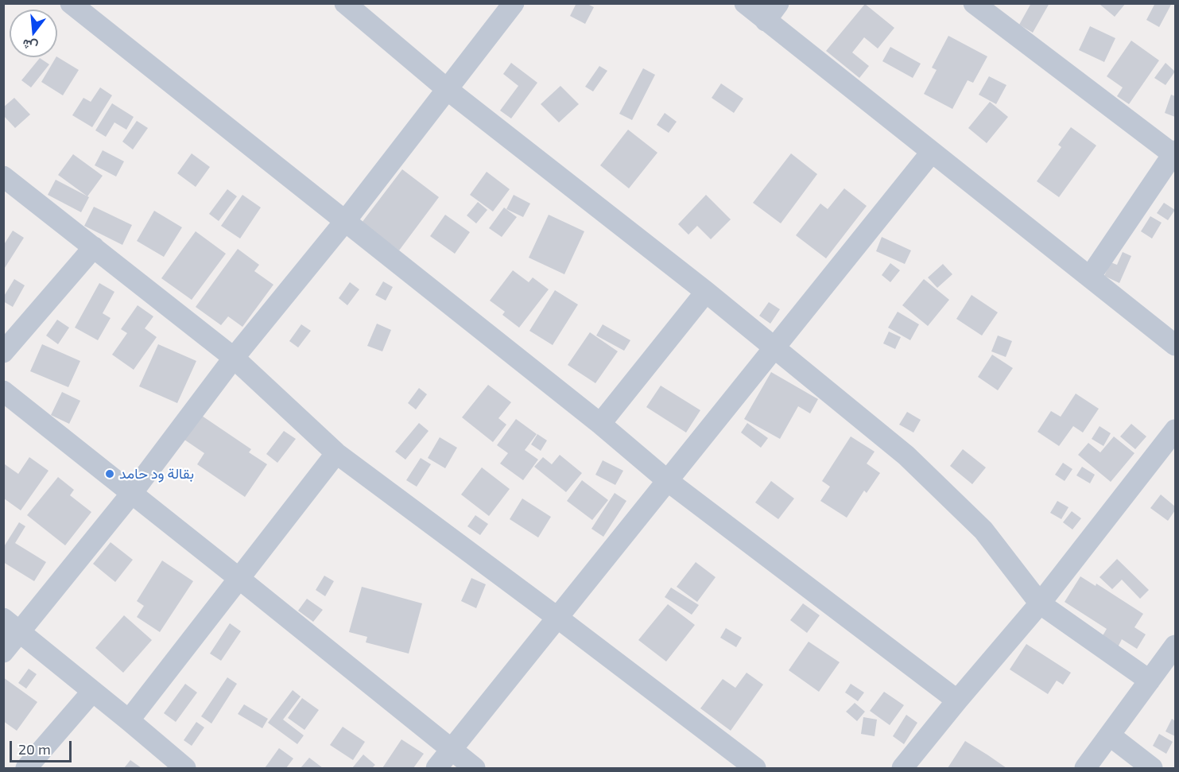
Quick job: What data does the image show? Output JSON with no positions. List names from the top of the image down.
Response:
{
  "places": ["بقالة ود حامد"],
  "scale_bar": "20 m",
  "north": "bottom"
}
